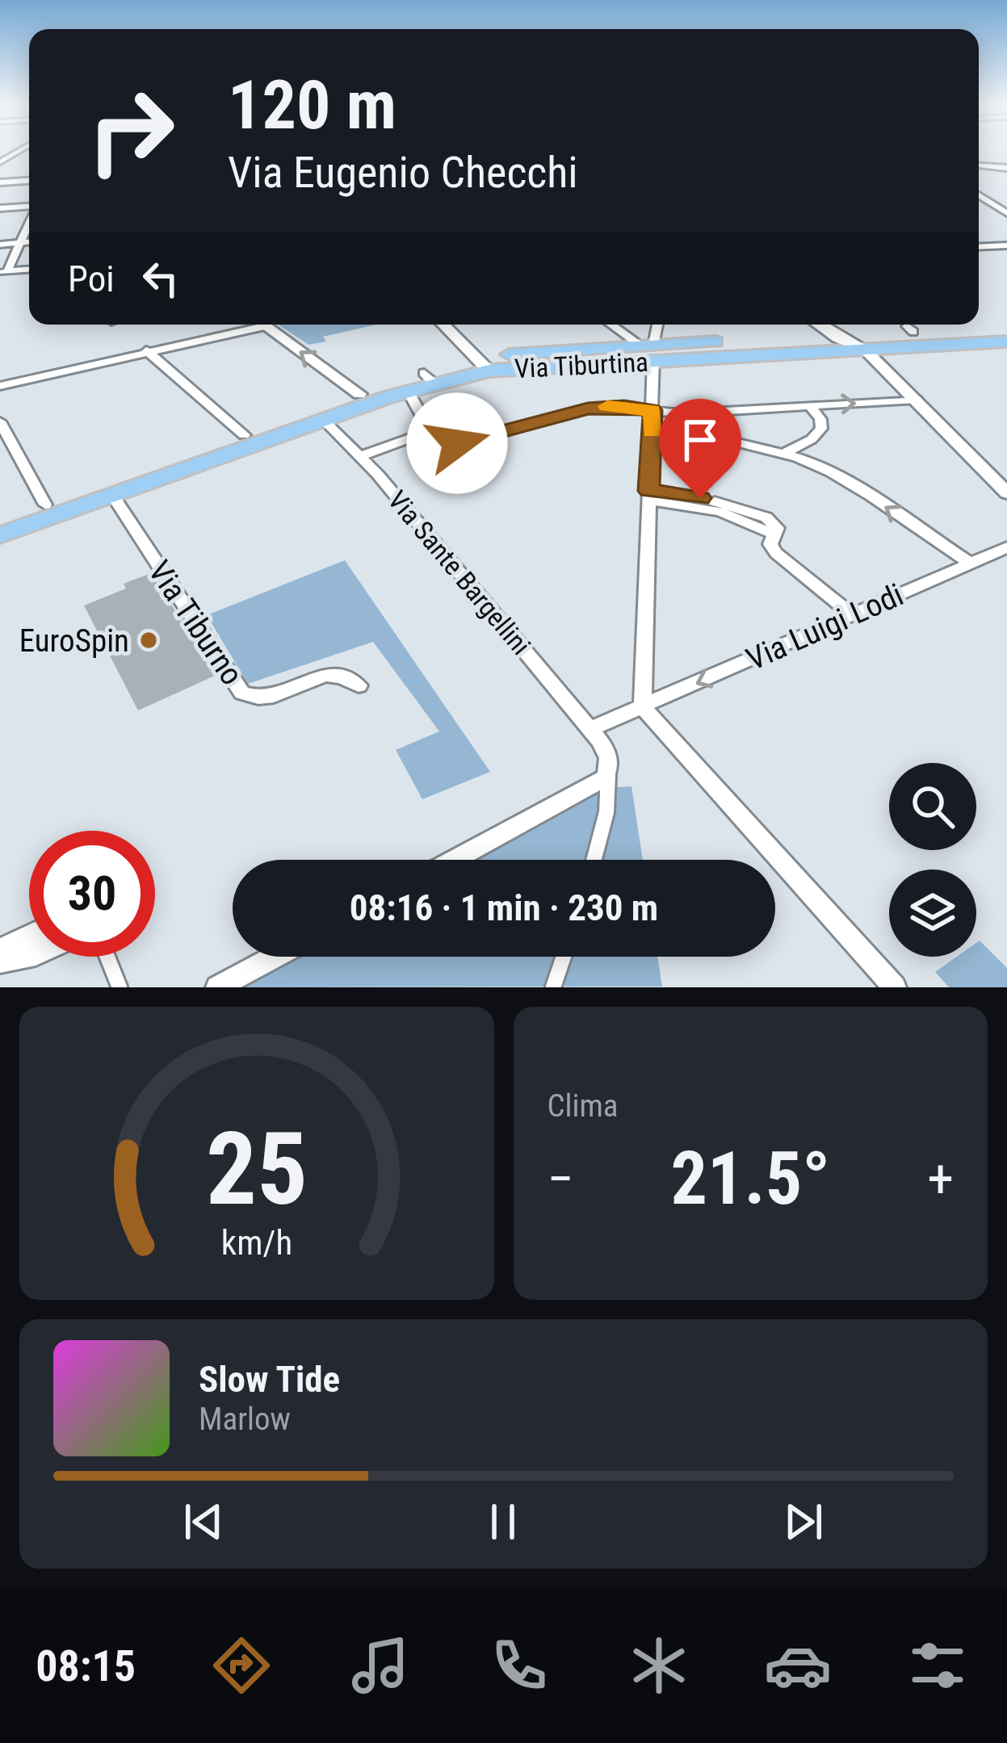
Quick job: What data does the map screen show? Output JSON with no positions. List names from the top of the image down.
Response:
{
  "streets": {
    "main road": ["Via Tiburtina"],
    "street": ["Via Sante Bargellini", "Via Tiburno", "Via Luigi Lodi"]
  },
  "crossings": [
    ["Via Tiburtina", "Via Sante Bargellini"],
    ["Via Tiburtina", "Via Tiburno"],
    ["Via Sante Bargellini", "Via Luigi Lodi"]
  ],
  "one_way": ["Via Luigi Lodi"],
  "places": ["EuroSpin"],
  "page": {
    "turn": ["120 m", "Via Eugenio Checchi"],
    "then": "Poi",
    "limit": "30",
    "trip": "08:16 · 1 min · 230 m",
    "tile": "Clima",
    "heat": ["−", "21.5°", "+"],
    "song": ["Slow Tide", "Marlow"],
    "tabs": "08:15",
    "gauge": ["25", "km/h"]
  }
}
